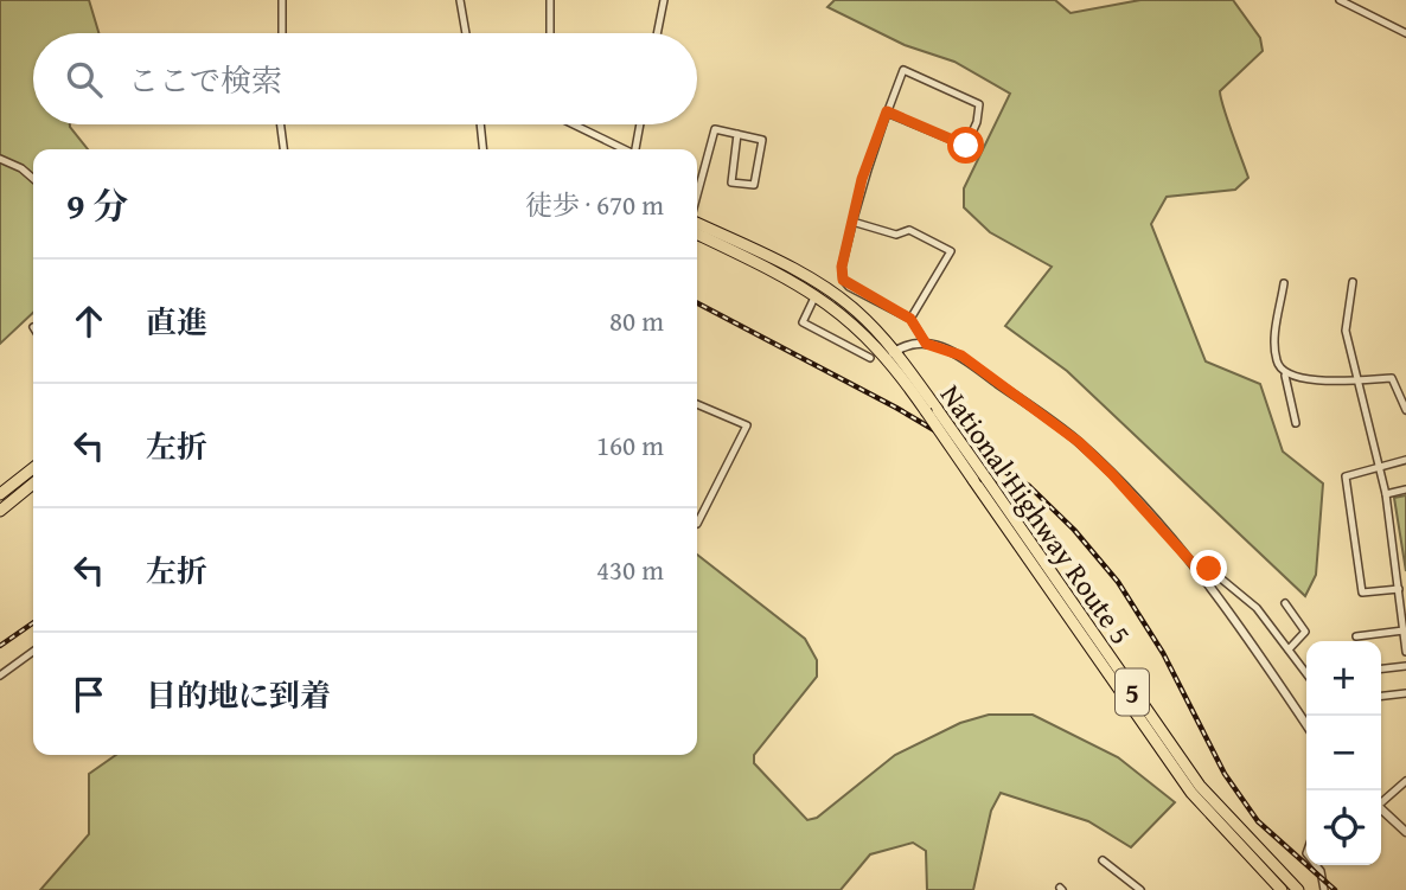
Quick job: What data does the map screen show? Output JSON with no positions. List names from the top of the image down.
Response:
{
  "streets": {
    "highway": ["National Highway Route 5", "5"]
  },
  "page": {
    "search": "ここで検索",
    "heading": ["9 分", "徒歩 · 670 m"],
    "list": [
      ["直進", "80 m"],
      ["左折", "160 m"],
      ["左折", "430 m"],
      "目的地に到着"
    ],
    "map_buttons": ["+", "−"]
  }
}
